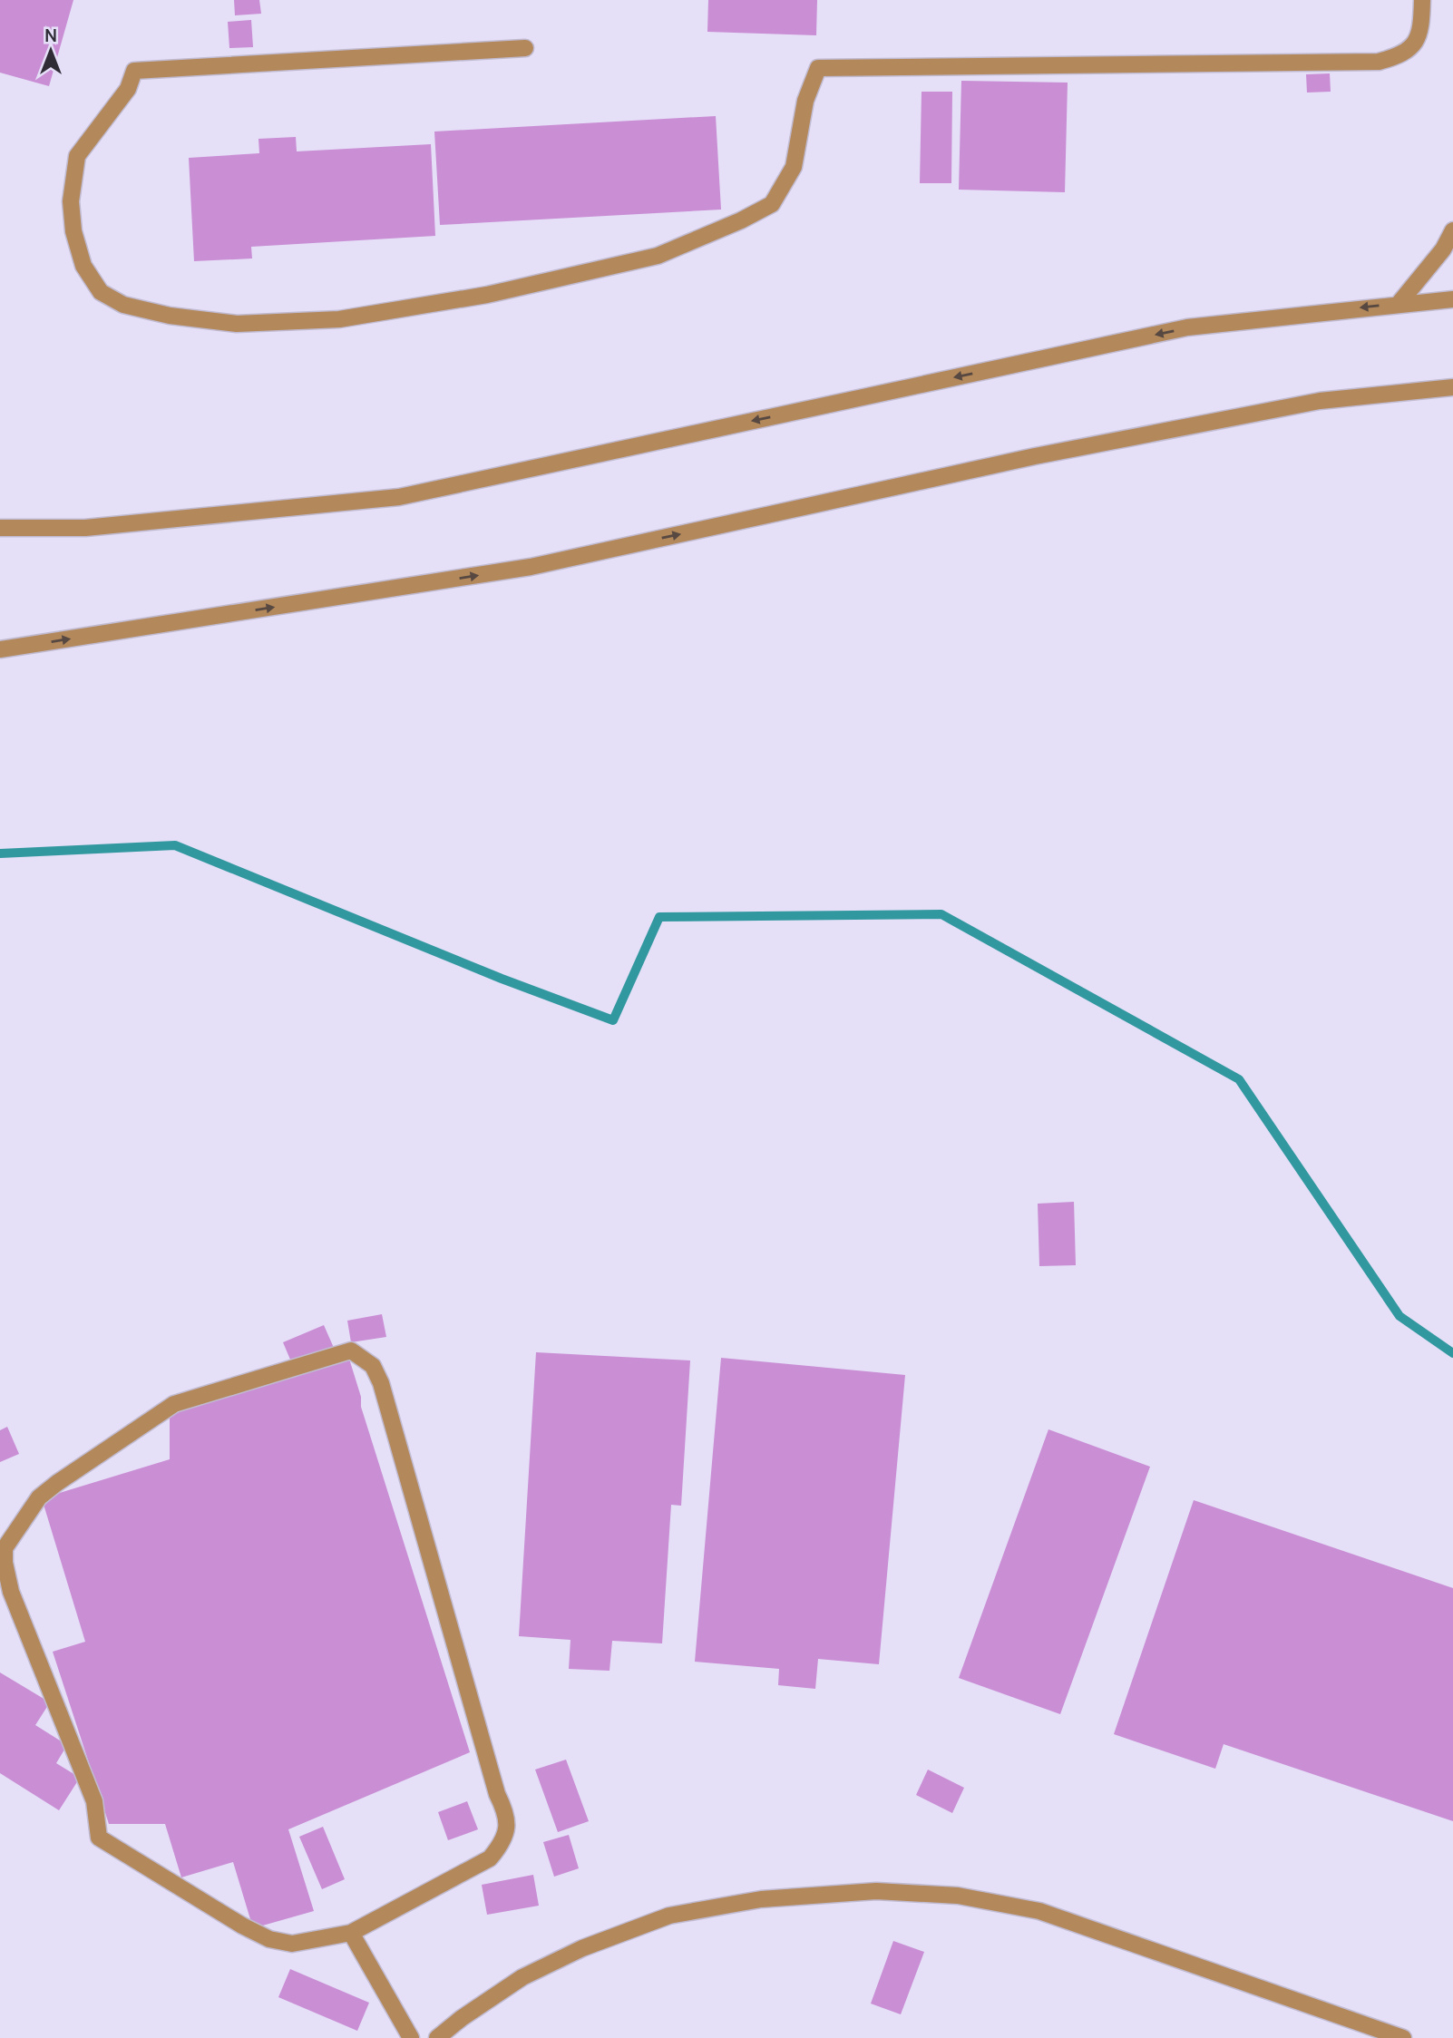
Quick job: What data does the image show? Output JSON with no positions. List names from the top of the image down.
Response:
{
  "north": "top"
}
